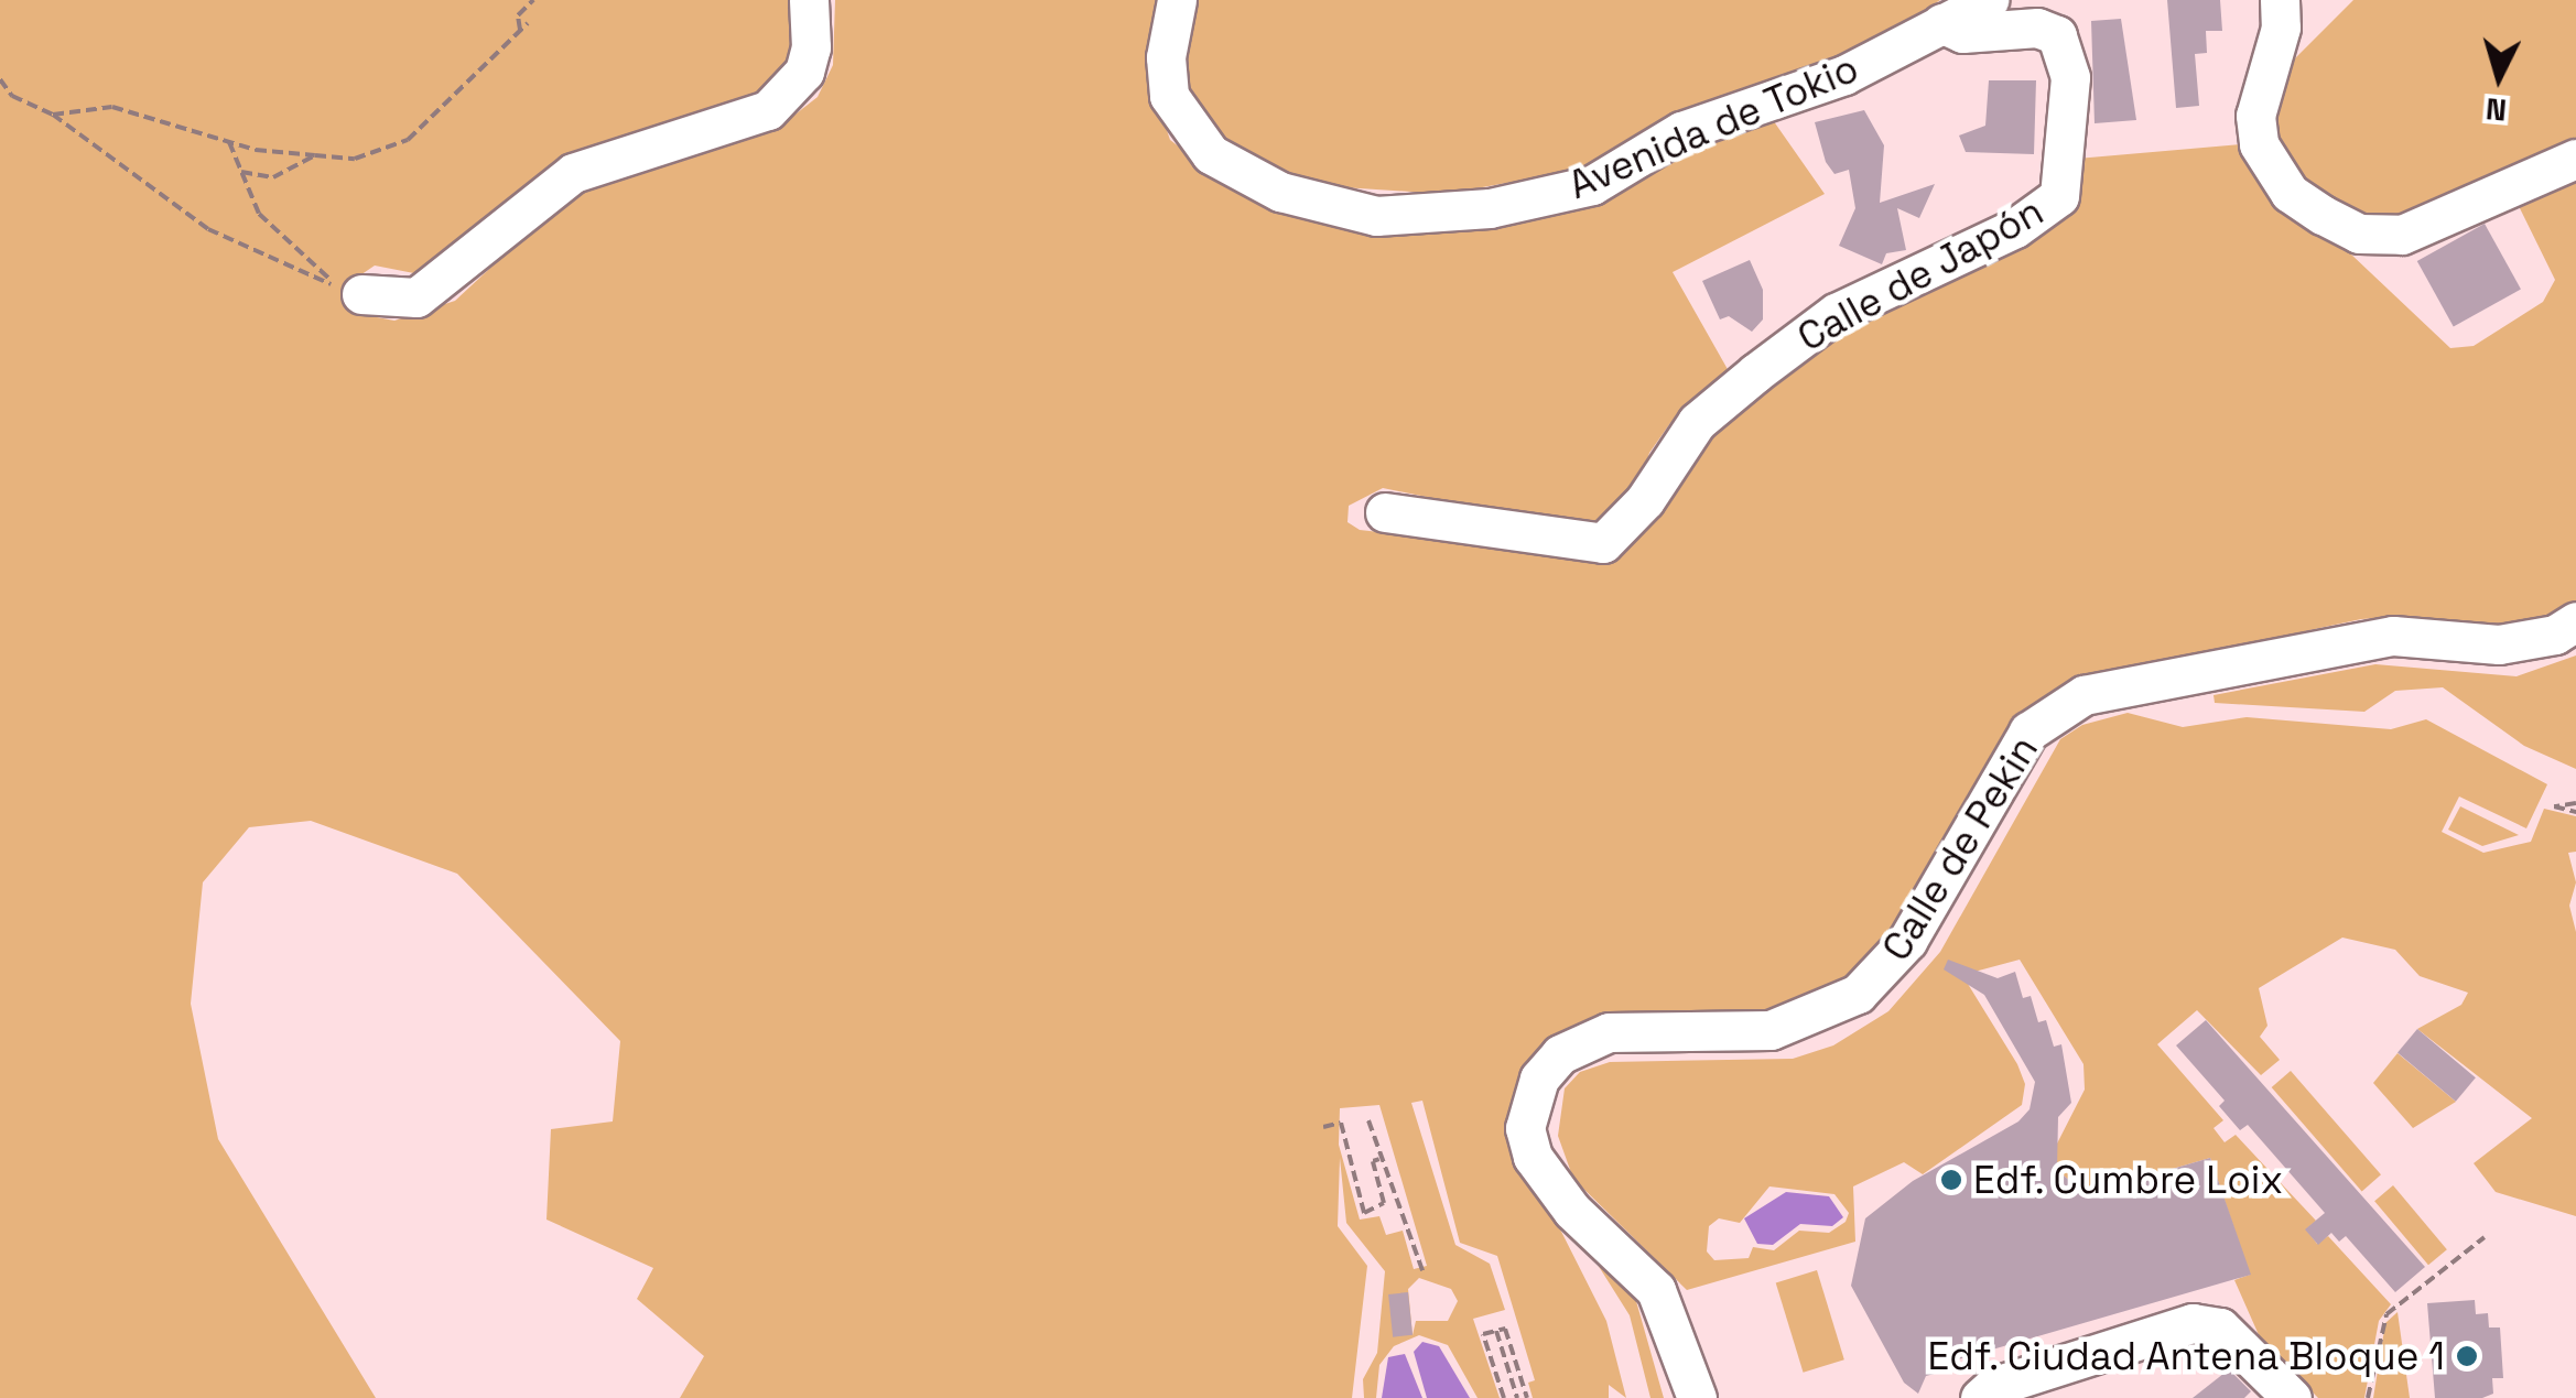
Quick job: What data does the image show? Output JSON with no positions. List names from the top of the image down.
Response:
{
  "streets": {
    "street": ["Avenida de Tokio", "Calle de Japón", "Calle de Pekin"]
  },
  "crossings": [
    ["Avenida de Tokio", "Calle de Japón"]
  ],
  "places": ["Edf. Cumbre Loix", "Edf. Ciudad Antena Bloque 1"],
  "north": "bottom"
}
